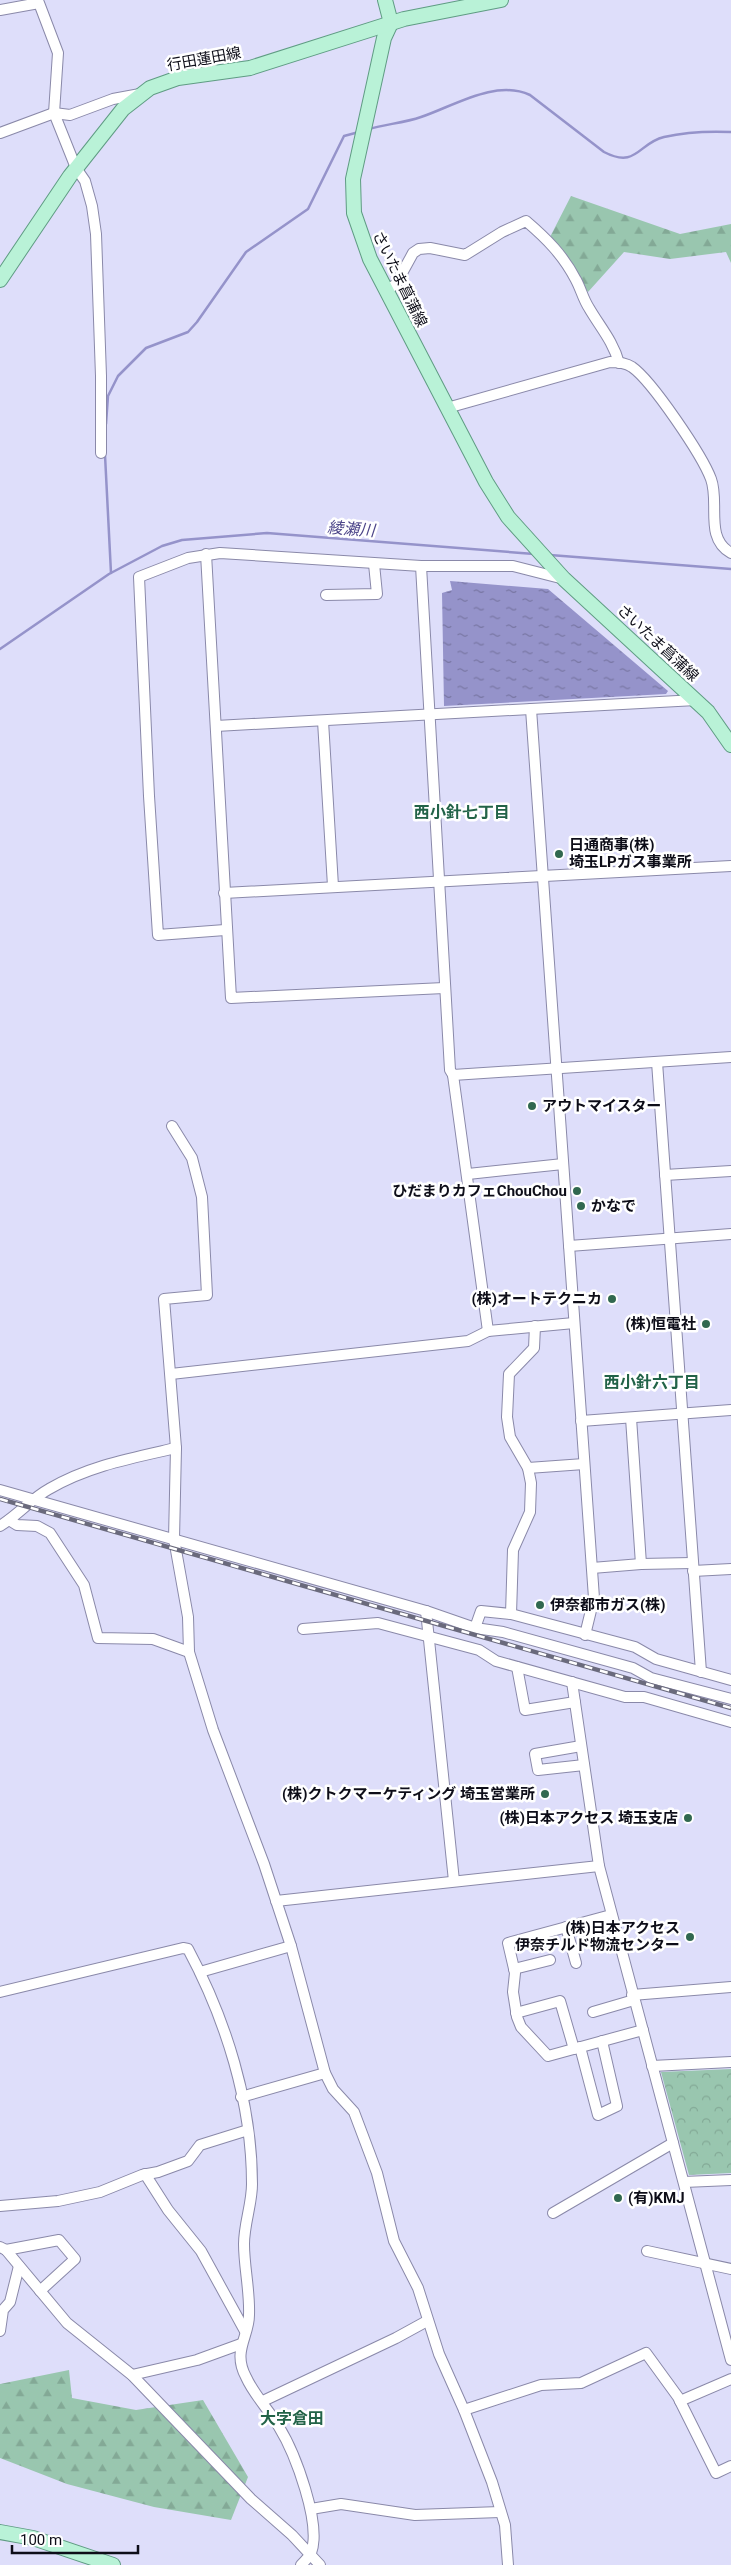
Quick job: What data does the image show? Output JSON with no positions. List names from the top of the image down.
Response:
{
  "streets": {
    "main road": ["行田蓮田線", "さいたま菖蒲線"]
  },
  "crossings": [
    ["行田蓮田線", "さいたま菖蒲線"]
  ],
  "districts": ["西小針七丁目", "西小針六丁目", "大字倉田"],
  "water": ["綾瀬川"],
  "places": [
    "日通商事(株) 埼玉LPガス事業所",
    "アウトマイスター",
    "ひだまりカフェChouChou",
    "かなで",
    "(株)オートテクニカ",
    "(株)恒電社",
    "伊奈都市ガス(株)",
    "(株)クトクマーケティング 埼玉営業所",
    "(株)日本アクセス 埼玉支店",
    "(株)日本アクセス 伊奈チルド物流センター",
    "(有)KMJ"
  ],
  "scale_bar": "100 m"
}
